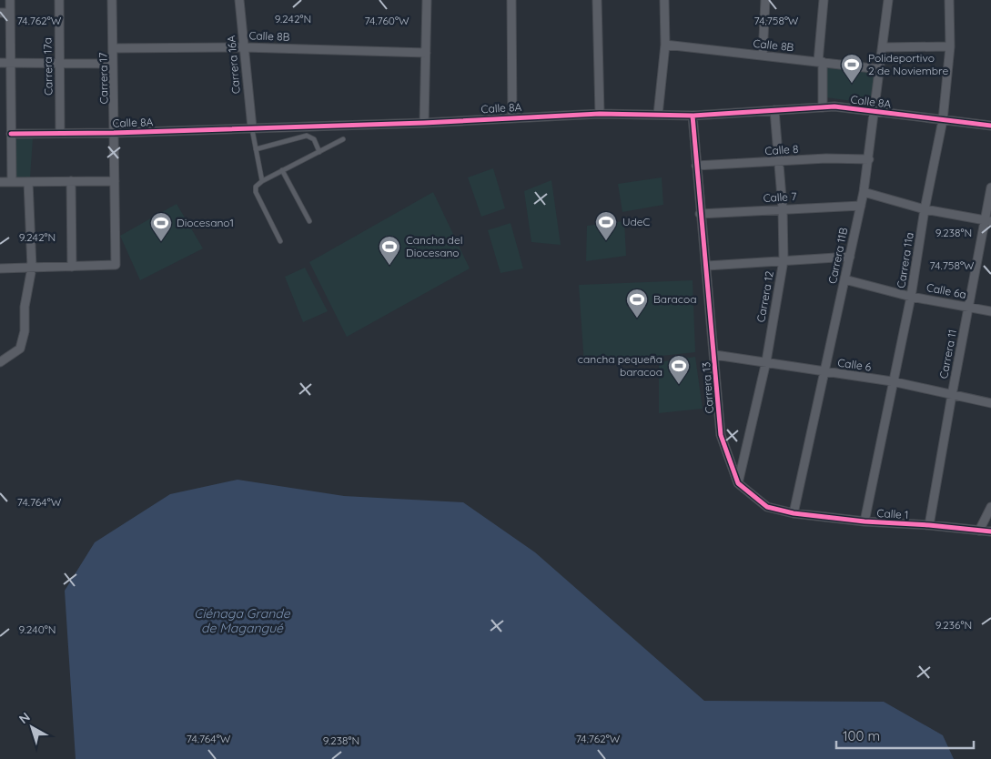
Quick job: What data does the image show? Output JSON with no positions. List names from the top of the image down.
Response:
{
  "streets": {
    "street": [
      "Calle 8B",
      "Carrera 16A",
      "Carrera 17a",
      "Carrera 17",
      "Calle 8A",
      "Calle 8",
      "Calle 7",
      "Carrera 11B",
      "Carrera 11a",
      "Calle 6a",
      "Carrera 12",
      "Carrera 11",
      "Calle 6",
      "Carrera 13",
      "Calle 1"
    ]
  },
  "crossings": [
    ["Calle 8B", "Carrera 16A"],
    ["Calle 8B", "Carrera 17"],
    ["Calle 8B", "Carrera 11B"],
    ["Carrera 16A", "Calle 8A"],
    ["Carrera 17a", "Calle 8A"],
    ["Carrera 17", "Calle 8A"],
    ["Calle 8A", "Carrera 11B"],
    ["Calle 8A", "Carrera 11a"],
    ["Calle 8A", "Carrera 12"],
    ["Calle 8A", "Carrera 13"],
    ["Calle 8", "Carrera 11B"],
    ["Calle 8", "Carrera 12"],
    ["Calle 8", "Carrera 13"],
    ["Calle 7", "Carrera 11B"],
    ["Calle 7", "Carrera 12"],
    ["Calle 7", "Carrera 13"],
    ["Carrera 11B", "Calle 6a"],
    ["Carrera 11B", "Calle 6"],
    ["Carrera 11B", "Calle 1"],
    ["Carrera 11a", "Calle 6a"],
    ["Carrera 11a", "Calle 6"],
    ["Carrera 11a", "Calle 1"],
    ["Calle 6a", "Carrera 11"],
    ["Carrera 12", "Calle 6"],
    ["Carrera 12", "Carrera 13"],
    ["Carrera 11", "Calle 6"],
    ["Carrera 11", "Calle 1"],
    ["Calle 6", "Carrera 13"]
  ],
  "water": ["Ciénaga Grande de Magangué"],
  "places": {
    "sports": [
      "Polideportivo 2 de Noviembre",
      "UdeC",
      "Diocesano1",
      "Cancha del Diocesano",
      "Baracoa",
      "cancha pequeña baracoa"
    ]
  },
  "scale_bar": "100 m",
  "north": "top left",
  "coordinates": [
    "9.242°N",
    "74.760°W",
    "74.758°W",
    "74.762°W",
    "9.238°N",
    "74.764°W",
    "9.236°N",
    "9.240°N"
  ]
}
